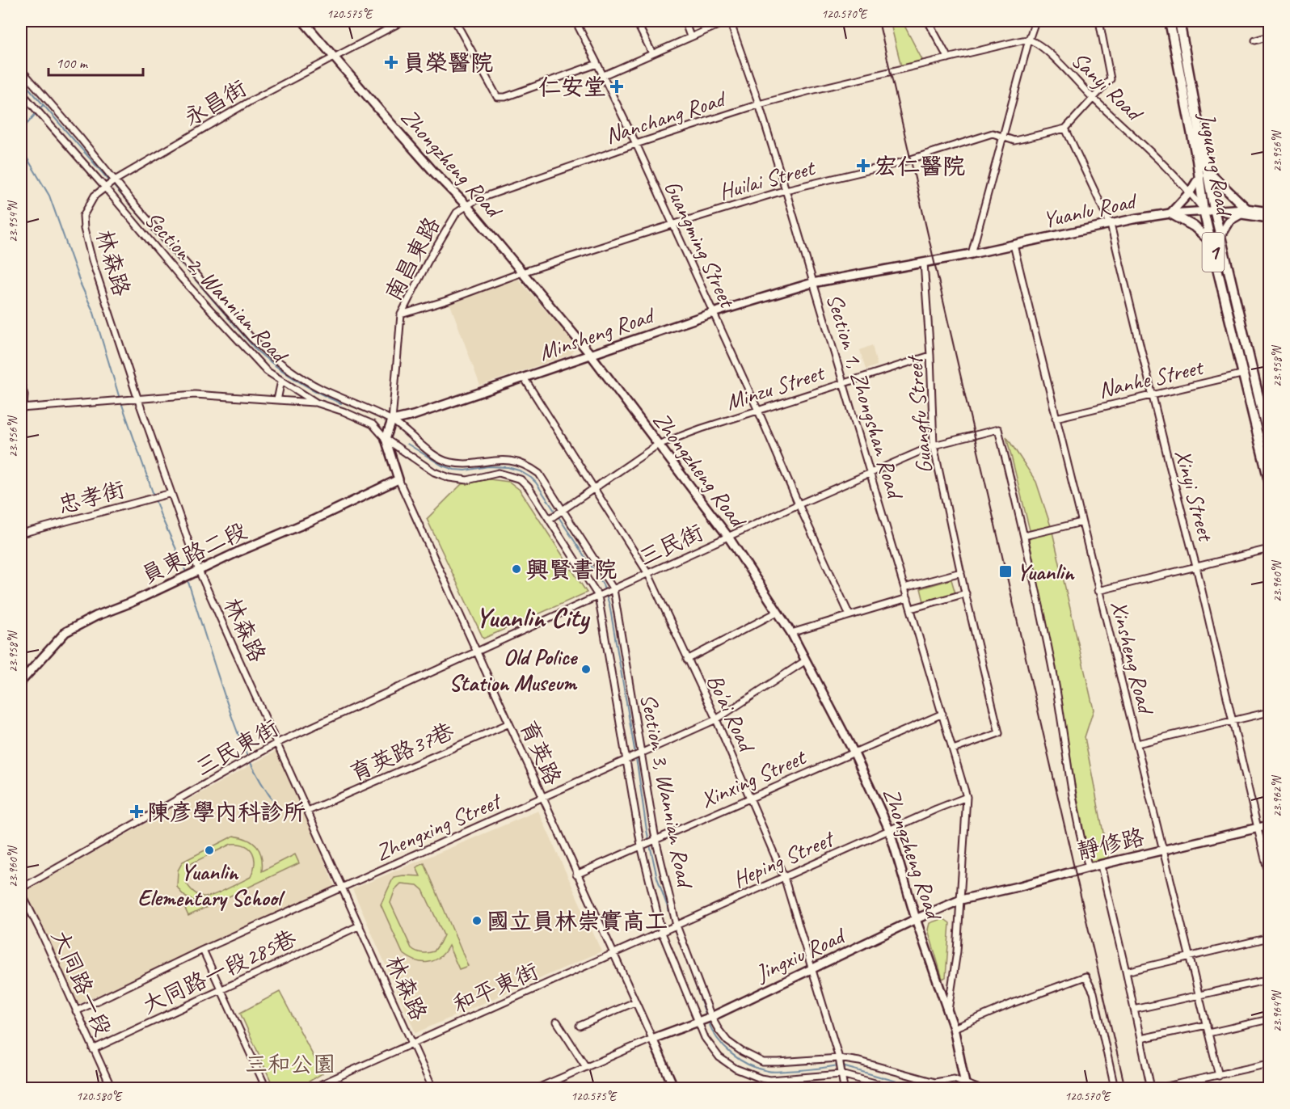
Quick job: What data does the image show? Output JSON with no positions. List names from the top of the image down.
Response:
{
  "streets": {
    "main road": ["Juguang Road", "1"],
    "street": [
      "Sanyi Road",
      "永昌街",
      "Nanchang Road",
      "Zhongzheng Road",
      "Huilai Street",
      "Yuanlu Road",
      "Guangming Street",
      "南昌東路",
      "林森路",
      "Section 2, Wannian Road",
      "Minsheng Road",
      "Nanhe Street",
      "Minzu Street",
      "Section 1, Zhongshan Road",
      "Guangfu Street",
      "Xinyi Street",
      "忠孝街",
      "三民街",
      "員東路二段",
      "Xinsheng Road",
      "Bo'ai Road",
      "三民東街",
      "育英路37巷",
      "育英路",
      "Xinxing Street",
      "Section 3, Wannian Road",
      "Zhengxing Street",
      "靜修路",
      "Heping Street",
      "Jingxiu Road",
      "大同路一段285巷",
      "大同路一段",
      "和平東街"
    ]
  },
  "crossings": [
    ["Sanyi Road", "Juguang Road"],
    ["Sanyi Road", "Yuanlu Road"],
    ["永昌街", "Zhongzheng Road"],
    ["永昌街", "林森路"],
    ["永昌街", "Section 2, Wannian Road"],
    ["Nanchang Road", "Zhongzheng Road"],
    ["Nanchang Road", "Guangming Street"],
    ["Nanchang Road", "南昌東路"],
    ["Zhongzheng Road", "Huilai Street"],
    ["Zhongzheng Road", "南昌東路"],
    ["Zhongzheng Road", "Minsheng Road"],
    ["Zhongzheng Road", "Minzu Street"],
    ["Zhongzheng Road", "Section 1, Zhongshan Road"],
    ["Zhongzheng Road", "三民街"],
    ["Zhongzheng Road", "Xinxing Street"],
    ["Zhongzheng Road", "Section 3, Wannian Road"],
    ["Zhongzheng Road", "Zhengxing Street"],
    ["Zhongzheng Road", "Heping Street"],
    ["Zhongzheng Road", "Jingxiu Road"],
    ["Juguang Road", "Yuanlu Road"],
    ["Juguang Road", "1"],
    ["Juguang Road", "Nanhe Street"],
    ["Huilai Street", "Guangming Street"],
    ["Huilai Street", "南昌東路"],
    ["Huilai Street", "Xinyi Street"],
    ["Yuanlu Road", "1"],
    ["Yuanlu Road", "Section 1, Zhongshan Road"],
    ["Yuanlu Road", "Xinyi Street"],
    ["Yuanlu Road", "Xinsheng Road"],
    ["Guangming Street", "Minsheng Road"],
    ["Guangming Street", "Minzu Street"],
    ["Guangming Street", "三民街"],
    ["1", "Nanhe Street"],
    ["南昌東路", "Section 2, Wannian Road"],
    ["南昌東路", "Minsheng Road"],
    ["南昌東路", "Section 3, Wannian Road"],
    ["林森路", "Section 2, Wannian Road"],
    ["林森路", "忠孝街"],
    ["林森路", "員東路二段"],
    ["林森路", "三民東街"],
    ["林森路", "育英路37巷"],
    ["林森路", "Zhengxing Street"],
    ["林森路", "大同路一段285巷"],
    ["林森路", "和平東街"],
    ["Section 2, Wannian Road", "Minsheng Road"],
    ["Section 2, Wannian Road", "Section 3, Wannian Road"],
    ["Minsheng Road", "Section 1, Zhongshan Road"],
    ["Minsheng Road", "Bo'ai Road"],
    ["Minsheng Road", "Section 3, Wannian Road"],
    ["Nanhe Street", "Xinyi Street"],
    ["Nanhe Street", "Xinsheng Road"],
    ["Minzu Street", "Section 1, Zhongshan Road"],
    ["Minzu Street", "Guangfu Street"],
    ["Minzu Street", "Bo'ai Road"],
    ["Minzu Street", "Section 3, Wannian Road"],
    ["Section 1, Zhongshan Road", "Guangfu Street"],
    ["Section 1, Zhongshan Road", "三民街"],
    ["Section 1, Zhongshan Road", "Xinxing Street"],
    ["Section 1, Zhongshan Road", "靜修路"],
    ["Section 1, Zhongshan Road", "Heping Street"],
    ["Section 1, Zhongshan Road", "Jingxiu Road"],
    ["Guangfu Street", "三民街"],
    ["Xinyi Street", "靜修路"],
    ["三民街", "Bo'ai Road"],
    ["三民街", "三民東街"],
    ["三民街", "育英路"],
    ["三民街", "Section 3, Wannian Road"],
    ["員東路二段", "育英路"],
    ["Xinsheng Road", "靜修路"],
    ["Bo'ai Road", "Xinxing Street"],
    ["Bo'ai Road", "Section 3, Wannian Road"],
    ["Bo'ai Road", "Zhengxing Street"],
    ["Bo'ai Road", "Heping Street"],
    ["Bo'ai Road", "Jingxiu Road"],
    ["三民東街", "育英路"],
    ["育英路37巷", "育英路"],
    ["育英路", "Xinxing Street"],
    ["育英路", "Zhengxing Street"],
    ["育英路", "Heping Street"],
    ["育英路", "Jingxiu Road"],
    ["育英路", "和平東街"],
    ["Xinxing Street", "Section 3, Wannian Road"],
    ["Section 3, Wannian Road", "Zhengxing Street"],
    ["Section 3, Wannian Road", "Heping Street"],
    ["Section 3, Wannian Road", "Jingxiu Road"],
    ["Zhengxing Street", "大同路一段"],
    ["靜修路", "Jingxiu Road"],
    ["Heping Street", "和平東街"],
    ["大同路一段285巷", "大同路一段"]
  ],
  "districts": ["Yuanlin City"],
  "parks": ["三和公園"],
  "places": {
    "health": [
      "員榮醫院",
      "仁安堂",
      "宏仁醫院",
      "陳彥學內科診所"
    ],
    "other": [
      "興賢書院",
      "Old Police Station Museum",
      "Yuanlin Elementary School",
      "國立員林崇實高工"
    ],
    "transit": ["Yuanlin"]
  },
  "scale_bar": "100 m",
  "coordinates": [
    "120.575°E",
    "120.570°E",
    "23.956°N",
    "23.954°N",
    "23.958°N",
    "23.960°N",
    "23.962°N",
    "23.964°N",
    "120.580°E"
  ]
}
